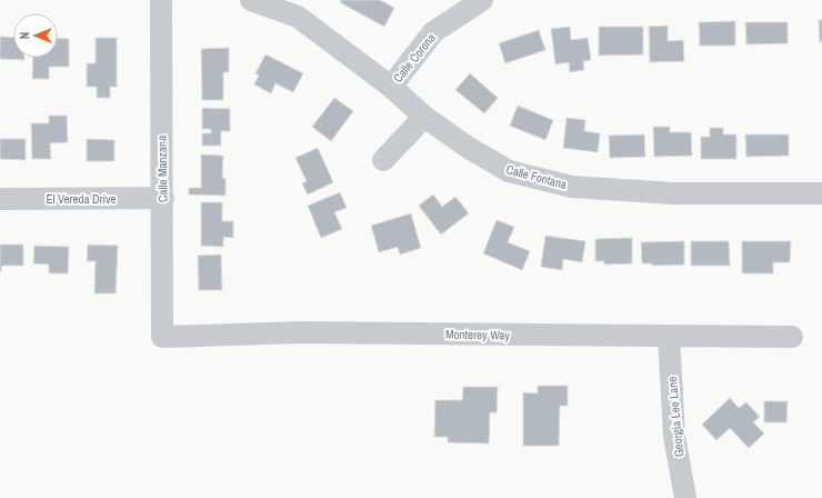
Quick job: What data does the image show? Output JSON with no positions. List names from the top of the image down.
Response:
{
  "streets": {
    "street": [
      "Calle Corona",
      "Calle Manzana",
      "Calle Fontana",
      "El Vereda Drive",
      "Monterey Way",
      "Georgia Lee Lane"
    ]
  },
  "crossings": [
    ["Calle Corona", "Calle Fontana"],
    ["Calle Manzana", "El Vereda Drive"],
    ["Calle Manzana", "Monterey Way"],
    ["Monterey Way", "Georgia Lee Lane"]
  ],
  "north": "left"
}
